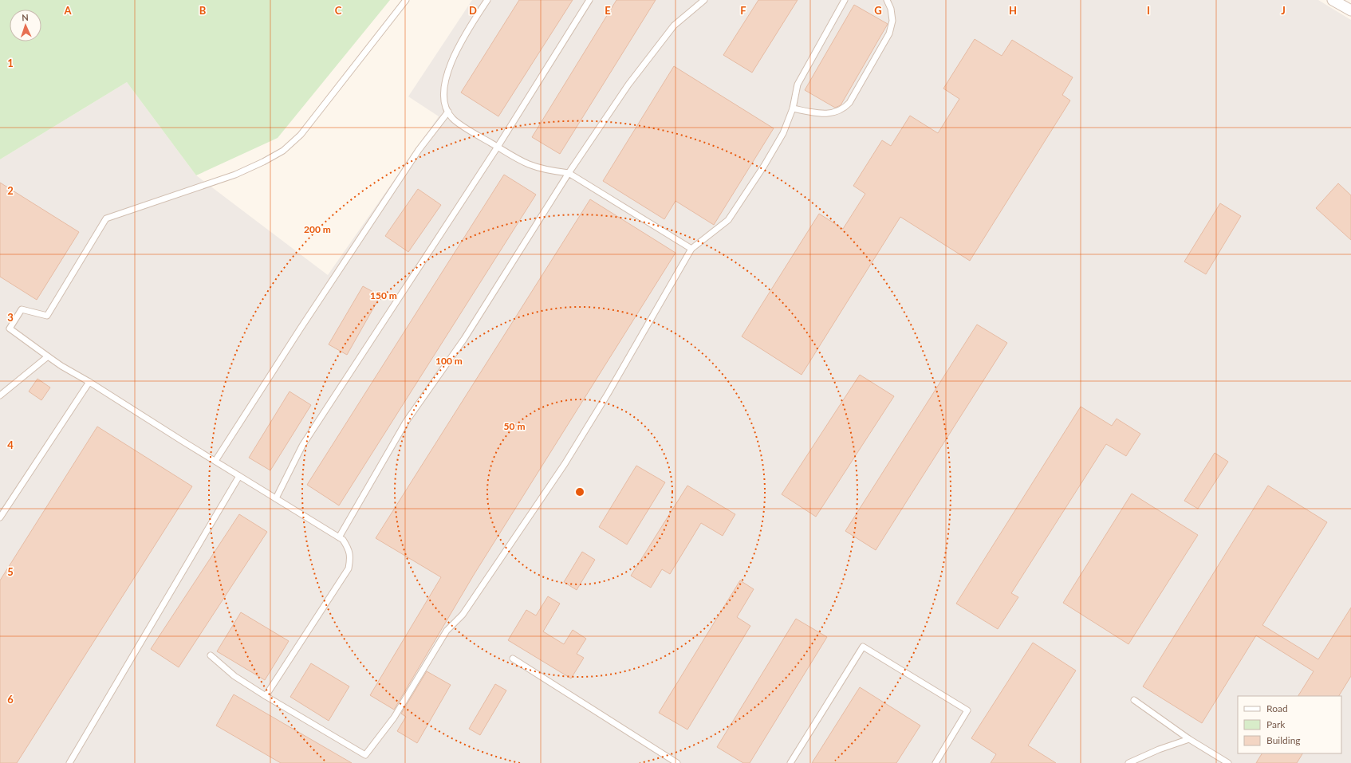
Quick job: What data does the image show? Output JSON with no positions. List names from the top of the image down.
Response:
{
  "legend": ["Road", "Park", "Building"],
  "north": "top",
  "grid": {
    "columns": [
      "A",
      "B",
      "C",
      "D",
      "E",
      "F",
      "G",
      "H",
      "I",
      "J"
    ],
    "rows": [
      "1",
      "2",
      "3",
      "4",
      "5",
      "6"
    ]
  },
  "rings": [
    "200 m",
    "150 m",
    "100 m",
    "50 m"
  ]
}
